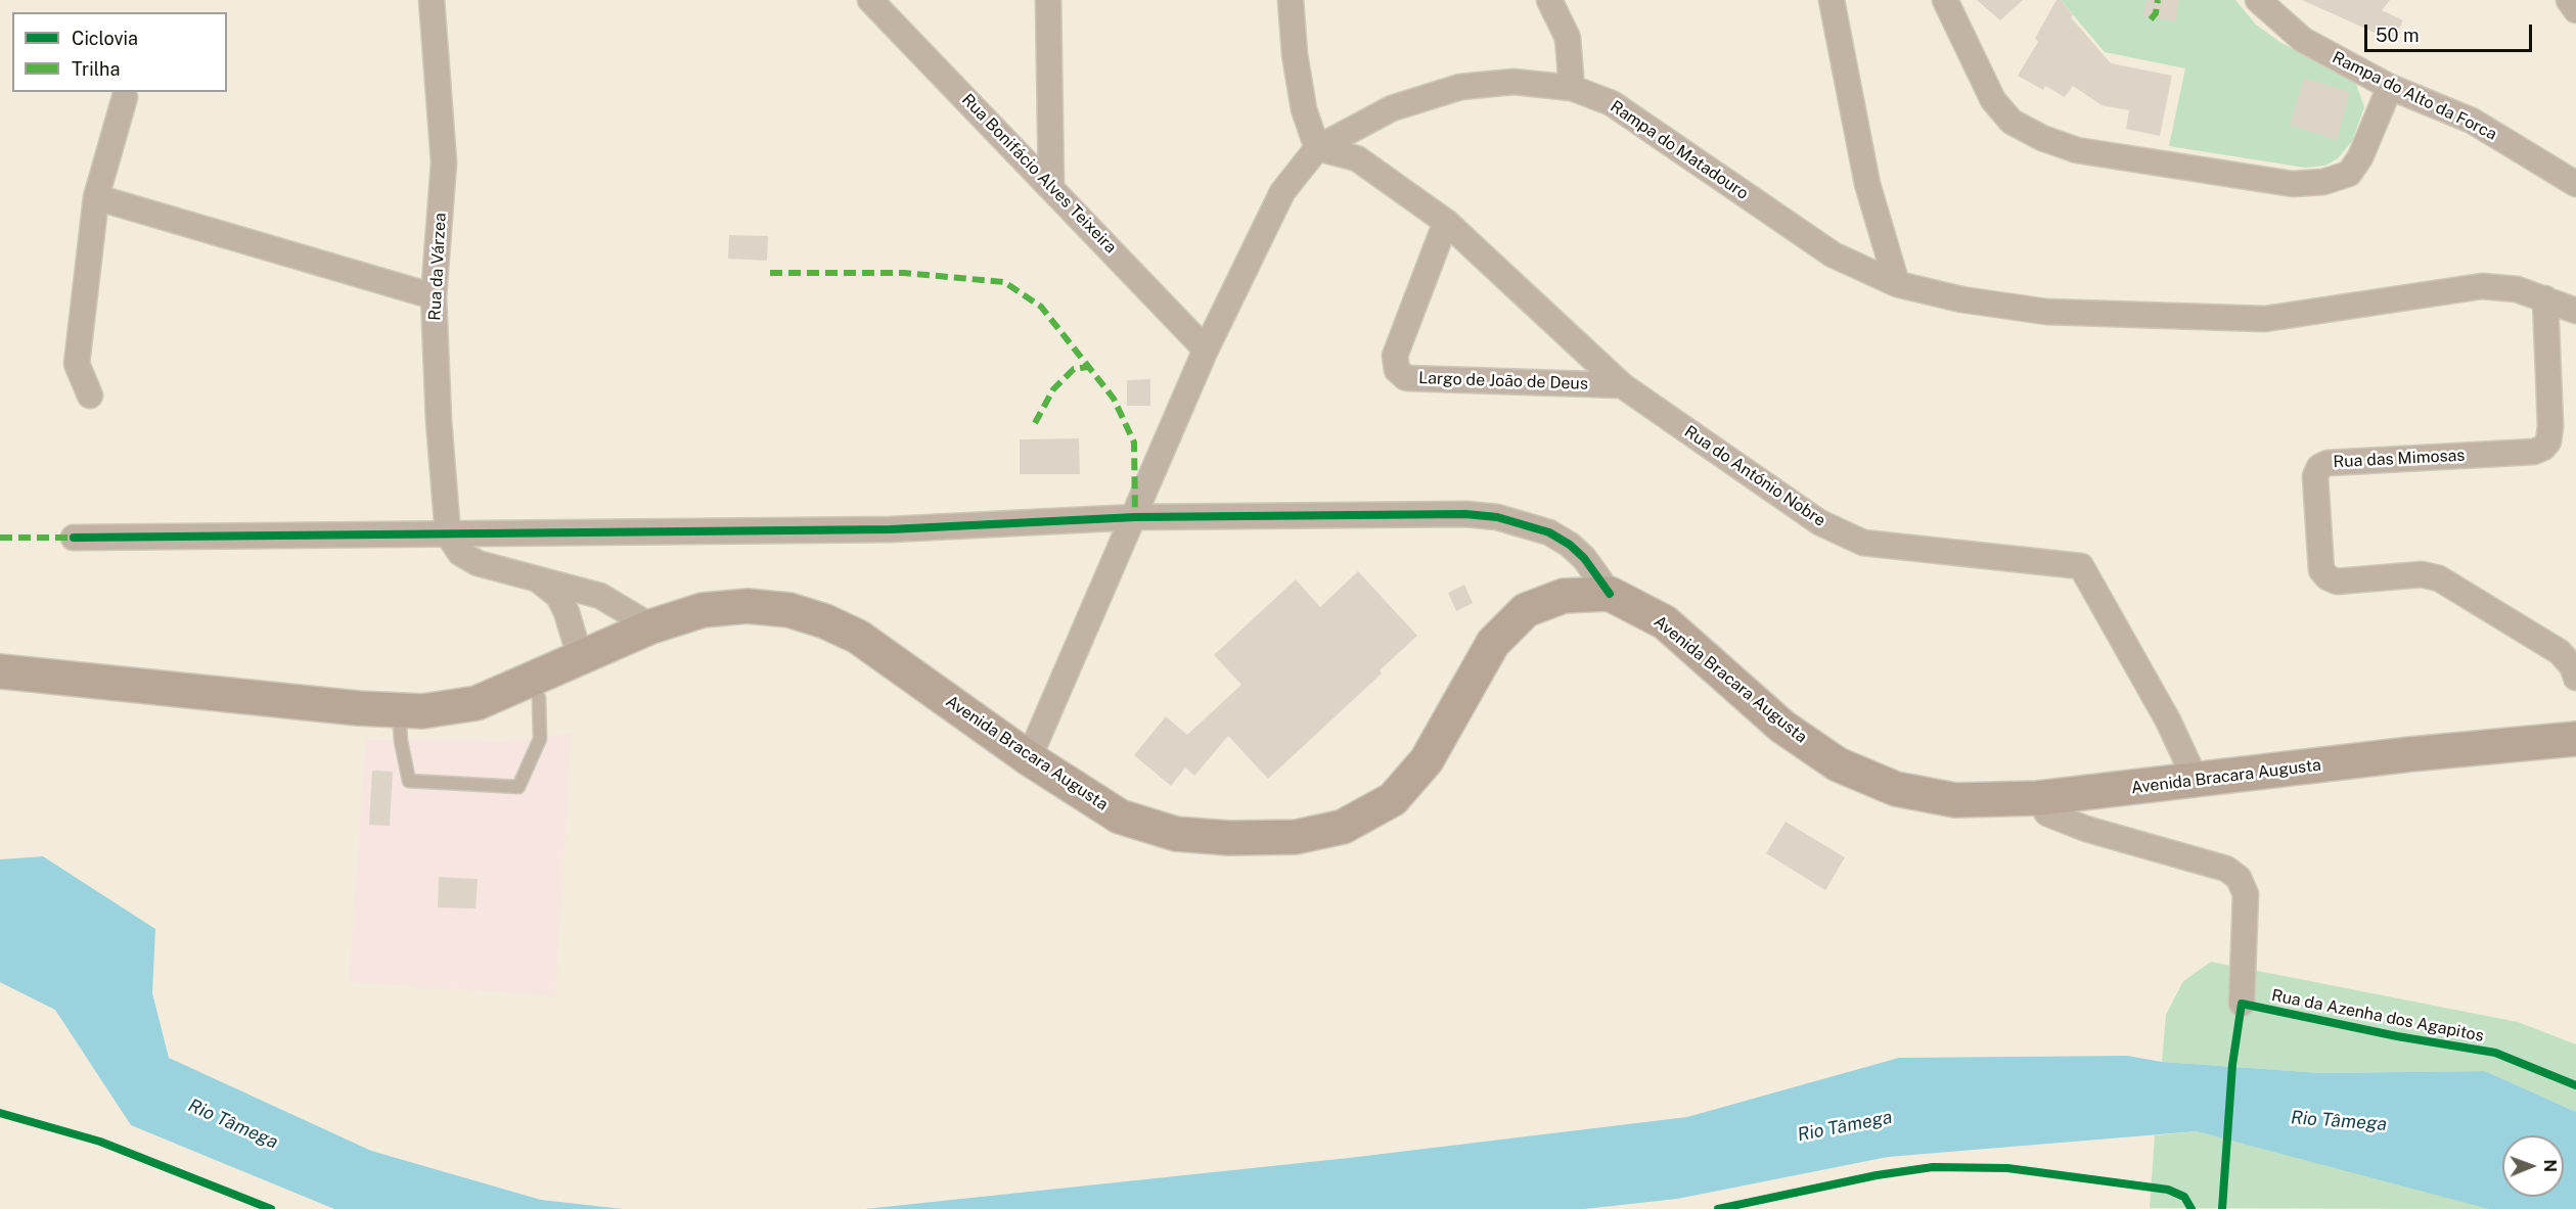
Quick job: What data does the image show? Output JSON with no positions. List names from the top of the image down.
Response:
{
  "streets": {
    "main road": ["Avenida Bracara Augusta"],
    "street": [
      "Rampa do Alto da Forca",
      "Rampa do Matadouro",
      "Rua Bonifácio Alves Teixeira",
      "Rua da Várzea",
      "Largo de João de Deus",
      "Rua das Mimosas",
      "Rua do António Nobre"
    ],
    "cycle path": ["Rua da Azenha dos Agapitos"]
  },
  "crossings": [
    ["Rampa do Matadouro", "Rua Bonifácio Alves Teixeira"],
    ["Rampa do Matadouro", "Rua das Mimosas"],
    ["Rampa do Matadouro", "Rua do António Nobre"],
    ["Rampa do Matadouro", "Avenida Bracara Augusta"],
    ["Largo de João de Deus", "Rua do António Nobre"],
    ["Rua do António Nobre", "Avenida Bracara Augusta"]
  ],
  "water": ["Rio Tâmega"],
  "legend": ["Ciclovia", "Trilha"],
  "scale_bar": "50 m",
  "north": "right"
}
